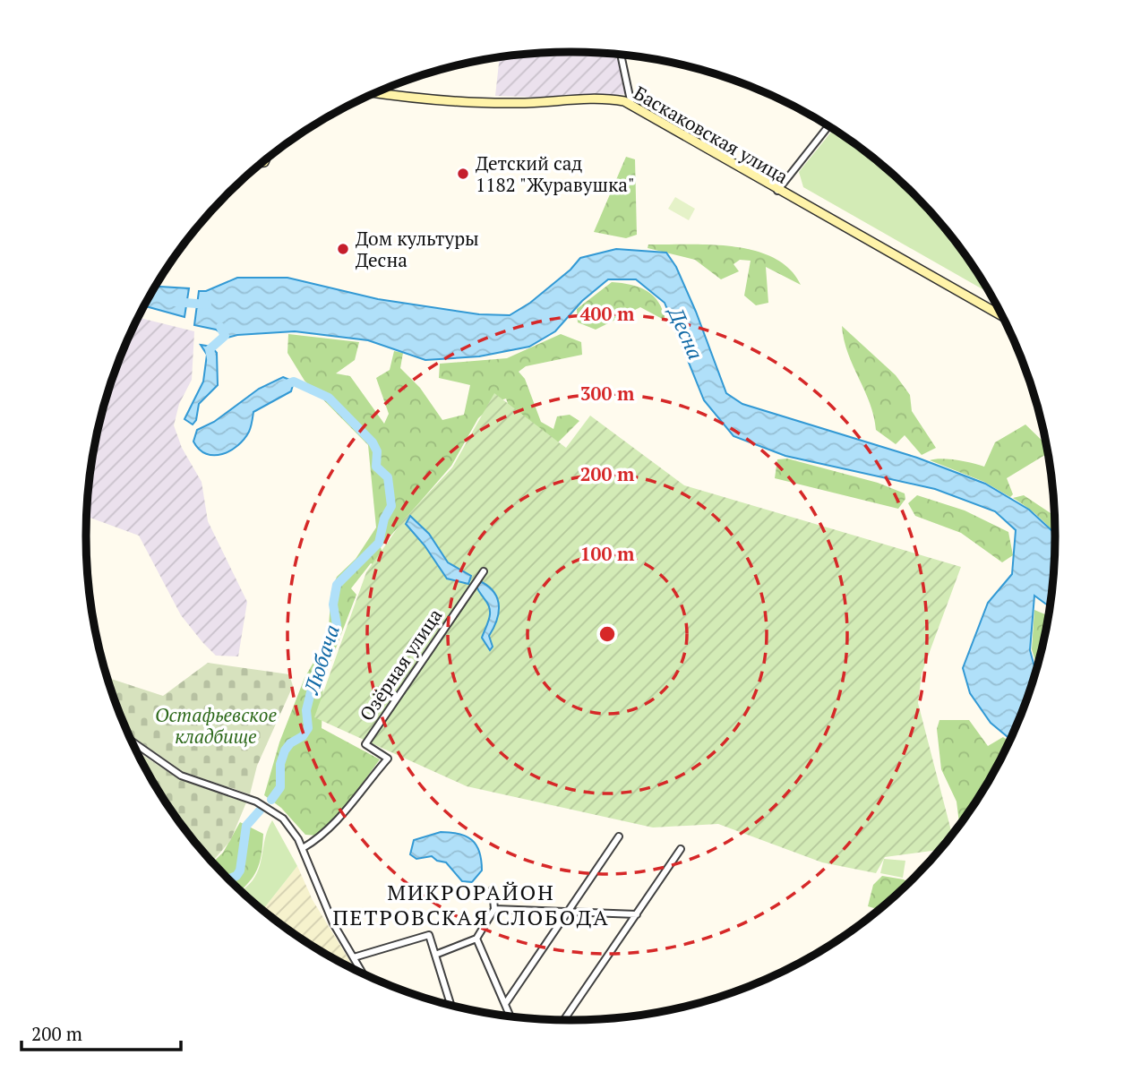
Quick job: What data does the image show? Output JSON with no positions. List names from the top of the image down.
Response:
{
  "streets": {
    "street": ["Баскаковская улица", "Озёрная улица"]
  },
  "districts": ["МИКРОРАЙОН ПЕТРОВСКАЯ СЛОБОДА"],
  "water": ["Десна", "Любача"],
  "parks": ["Остафьевское кладбище"],
  "places": ["Детский сад 1182 \"Журавушка\"", "Дом культуры Десна"],
  "scale_bar": "200 m",
  "rings": [
    "400 m",
    "300 m",
    "200 m",
    "100 m"
  ]
}
